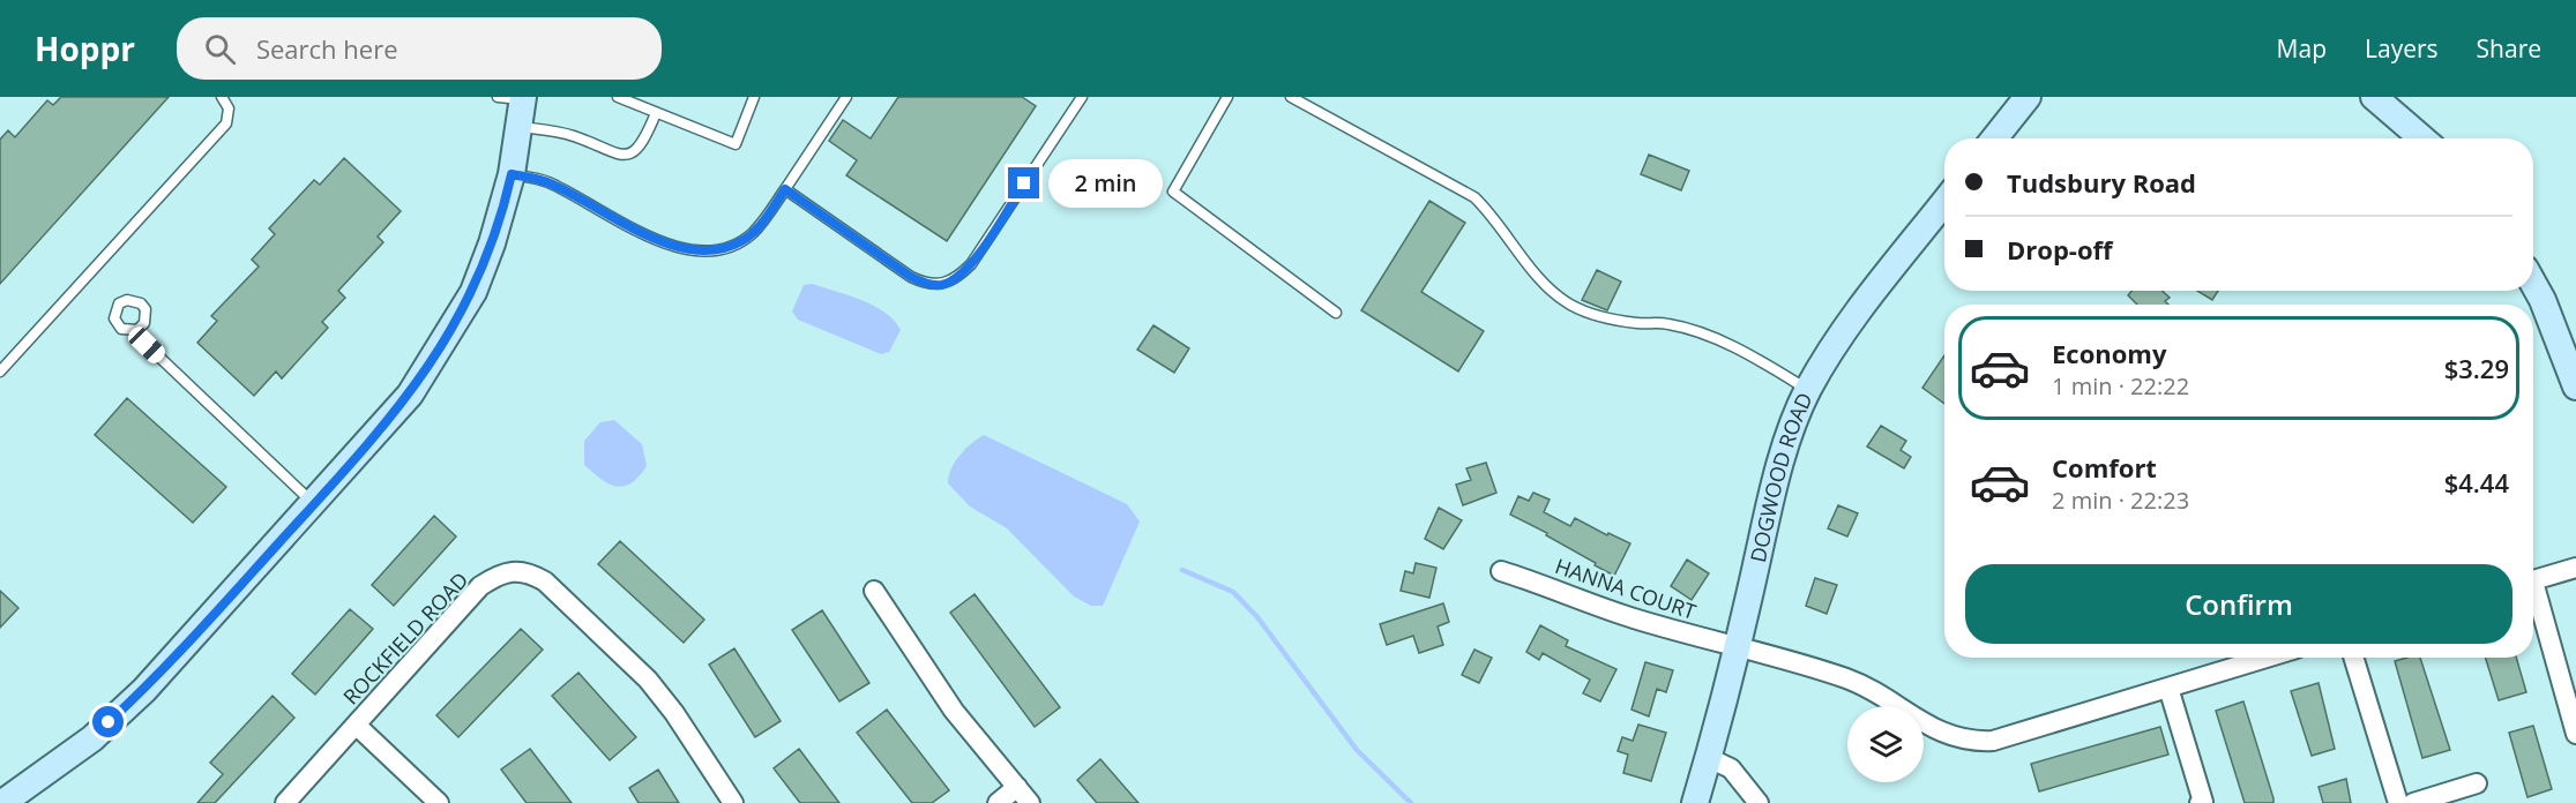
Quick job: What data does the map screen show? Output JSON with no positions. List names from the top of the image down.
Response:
{
  "streets": {
    "main road": ["DOGWOOD ROAD"],
    "street": ["HANNA COURT", "ROCKFIELD ROAD"]
  },
  "crossings": [
    ["DOGWOOD ROAD", "HANNA COURT"]
  ],
  "page": {
    "header": "Hoppr",
    "search": "Search here",
    "nav": ["Map", "Layers", "Share"],
    "banner": ["Tudsbury Road", "Drop-off"],
    "bubble": "2 min",
    "list": [
      {
        "name": "Economy",
        "note": "1 min · 22:22",
        "value": "$3.29"
      },
      {
        "name": "Comfort",
        "note": "2 min · 22:23",
        "value": "$4.44"
      }
    ],
    "buttons": "Confirm"
  }
}
